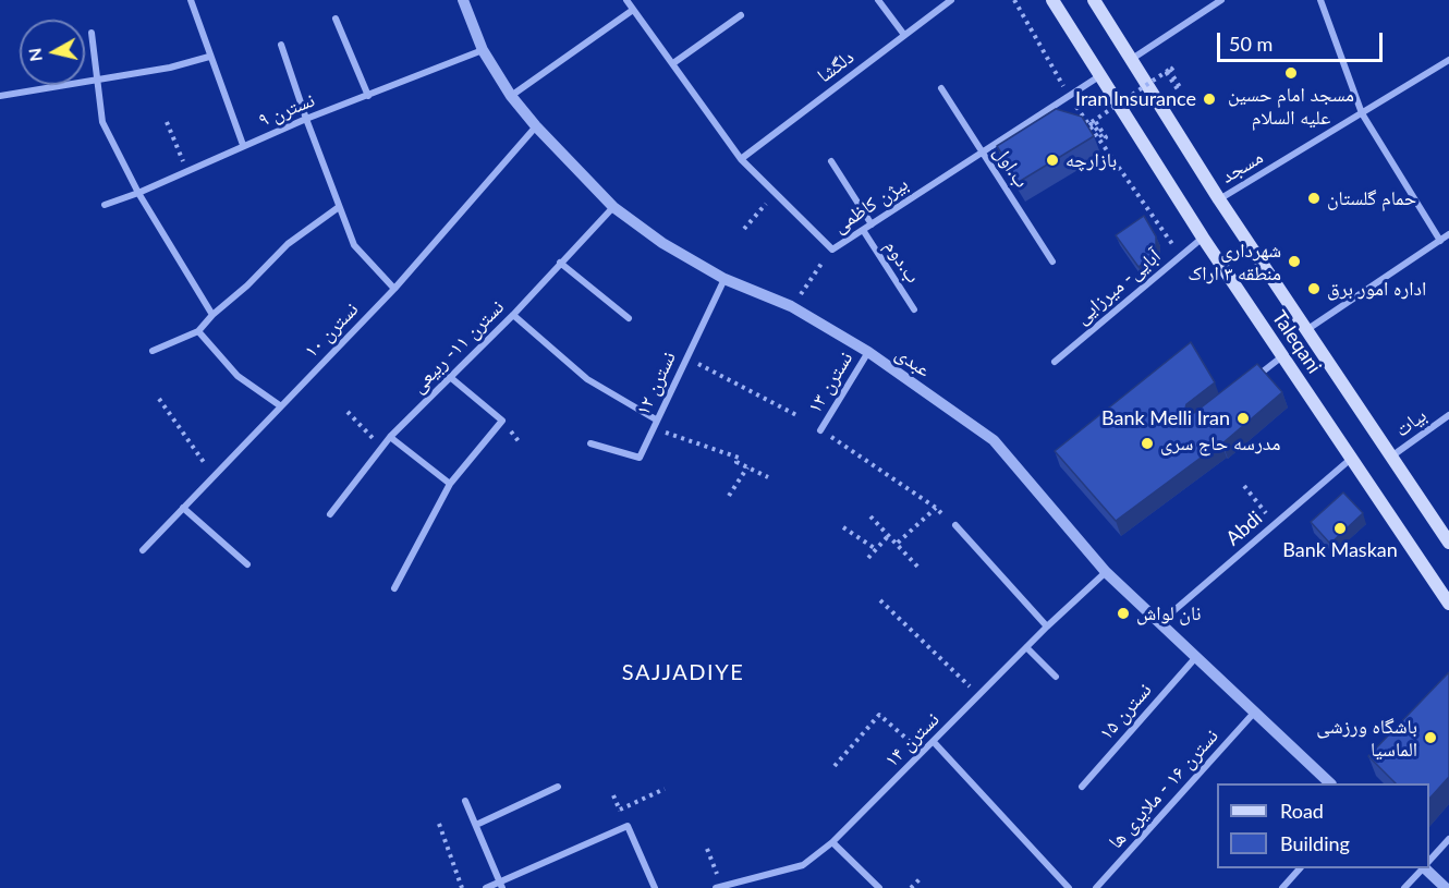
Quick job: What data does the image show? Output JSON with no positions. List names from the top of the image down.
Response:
{
  "streets": {
    "main road": ["Taleqani"],
    "street": [
      "دلگشا",
      "نسترن ۹",
      "ب.اول",
      "مسجد",
      "بیژن کاظمی",
      "ب.دوم",
      "آبایی- میرزایی",
      "نسترن ۱۰",
      "نسترن ۱۱- ربیعی",
      "عبدی",
      "نسترن ۱۳",
      "نسترن ۱۲",
      "بیات",
      "Abdi",
      "نسترن ۱۵",
      "نسترن ۱۴",
      "نسترن ۱۶ - ملایری ها"
    ]
  },
  "crossings": [
    ["دلگشا", "بیژن کاظمی"],
    ["نسترن ۹", "عبدی"],
    ["ب.اول", "بیژن کاظمی"],
    ["مسجد", "Taleqani"],
    ["بیژن کاظمی", "ب.دوم"],
    ["بیژن کاظمی", "Taleqani"],
    ["آبایی- میرزایی", "Taleqani"],
    ["نسترن ۱۰", "عبدی"],
    ["Taleqani", "بیات"],
    ["Taleqani", "Abdi"],
    ["نسترن ۱۱- ربیعی", "عبدی"],
    ["عبدی", "نسترن ۱۳"],
    ["عبدی", "نسترن ۱۲"],
    ["عبدی", "Abdi"],
    ["عبدی", "نسترن ۱۵"],
    ["عبدی", "نسترن ۱۴"],
    ["عبدی", "نسترن ۱۶ - ملایری ها"]
  ],
  "districts": ["SAJJADIYE"],
  "places": [
    "مسجد امام حسین علیه السلام",
    "Iran Insurance",
    "بازارچه",
    "حمام گلستان",
    "شهرداری منطقه ۳ اراک",
    "اداره امور برق",
    "Bank Melli Iran",
    "مدرسه حاج سری",
    "Bank Maskan",
    "نان لواش",
    "باشگاه ورزشی الماسیا"
  ],
  "legend": ["Road", "Building"],
  "scale_bar": "50 m",
  "north": "left"
}
